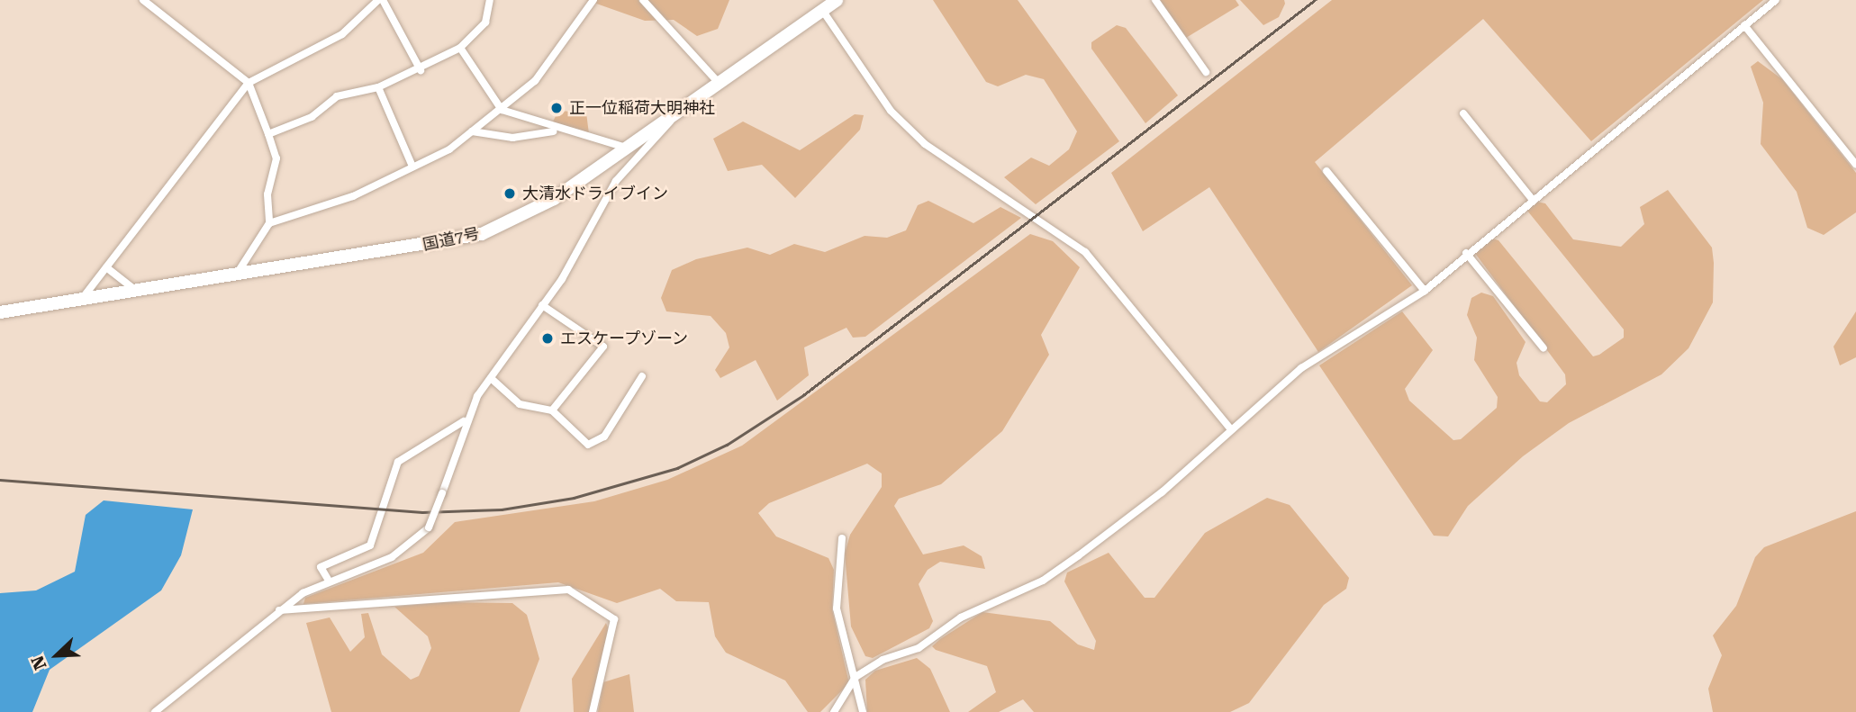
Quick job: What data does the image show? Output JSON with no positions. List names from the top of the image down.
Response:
{
  "streets": {
    "highway": ["国道7号"]
  },
  "places": ["正一位稲荷大明神社", "大清水ドライブイン", "エスケープゾーン"],
  "north": "bottom left"
}
